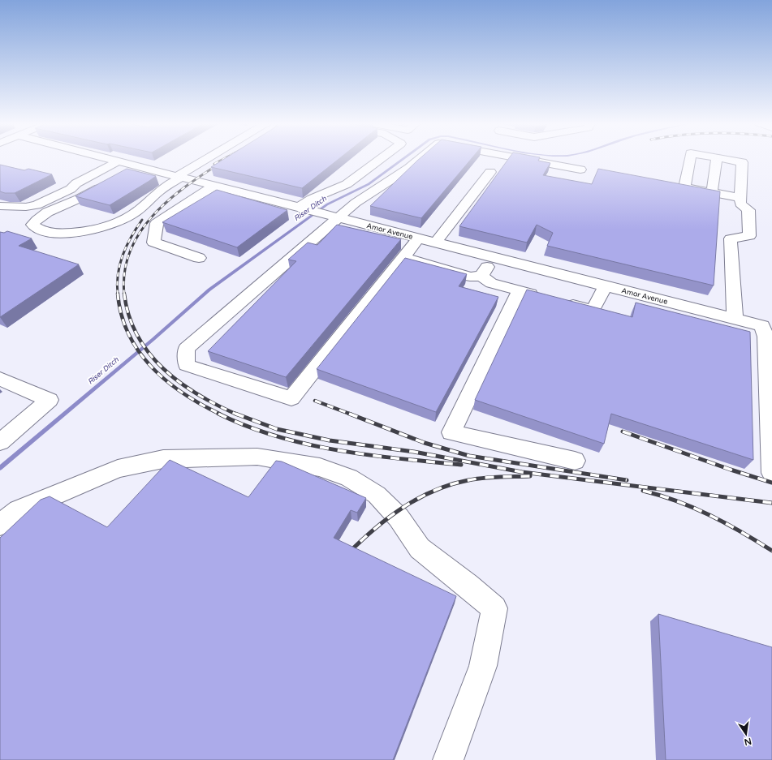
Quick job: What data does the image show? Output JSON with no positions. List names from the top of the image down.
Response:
{
  "streets": {
    "street": ["Amor Avenue"]
  },
  "water": ["Riser Ditch"],
  "north": "bottom"
}
